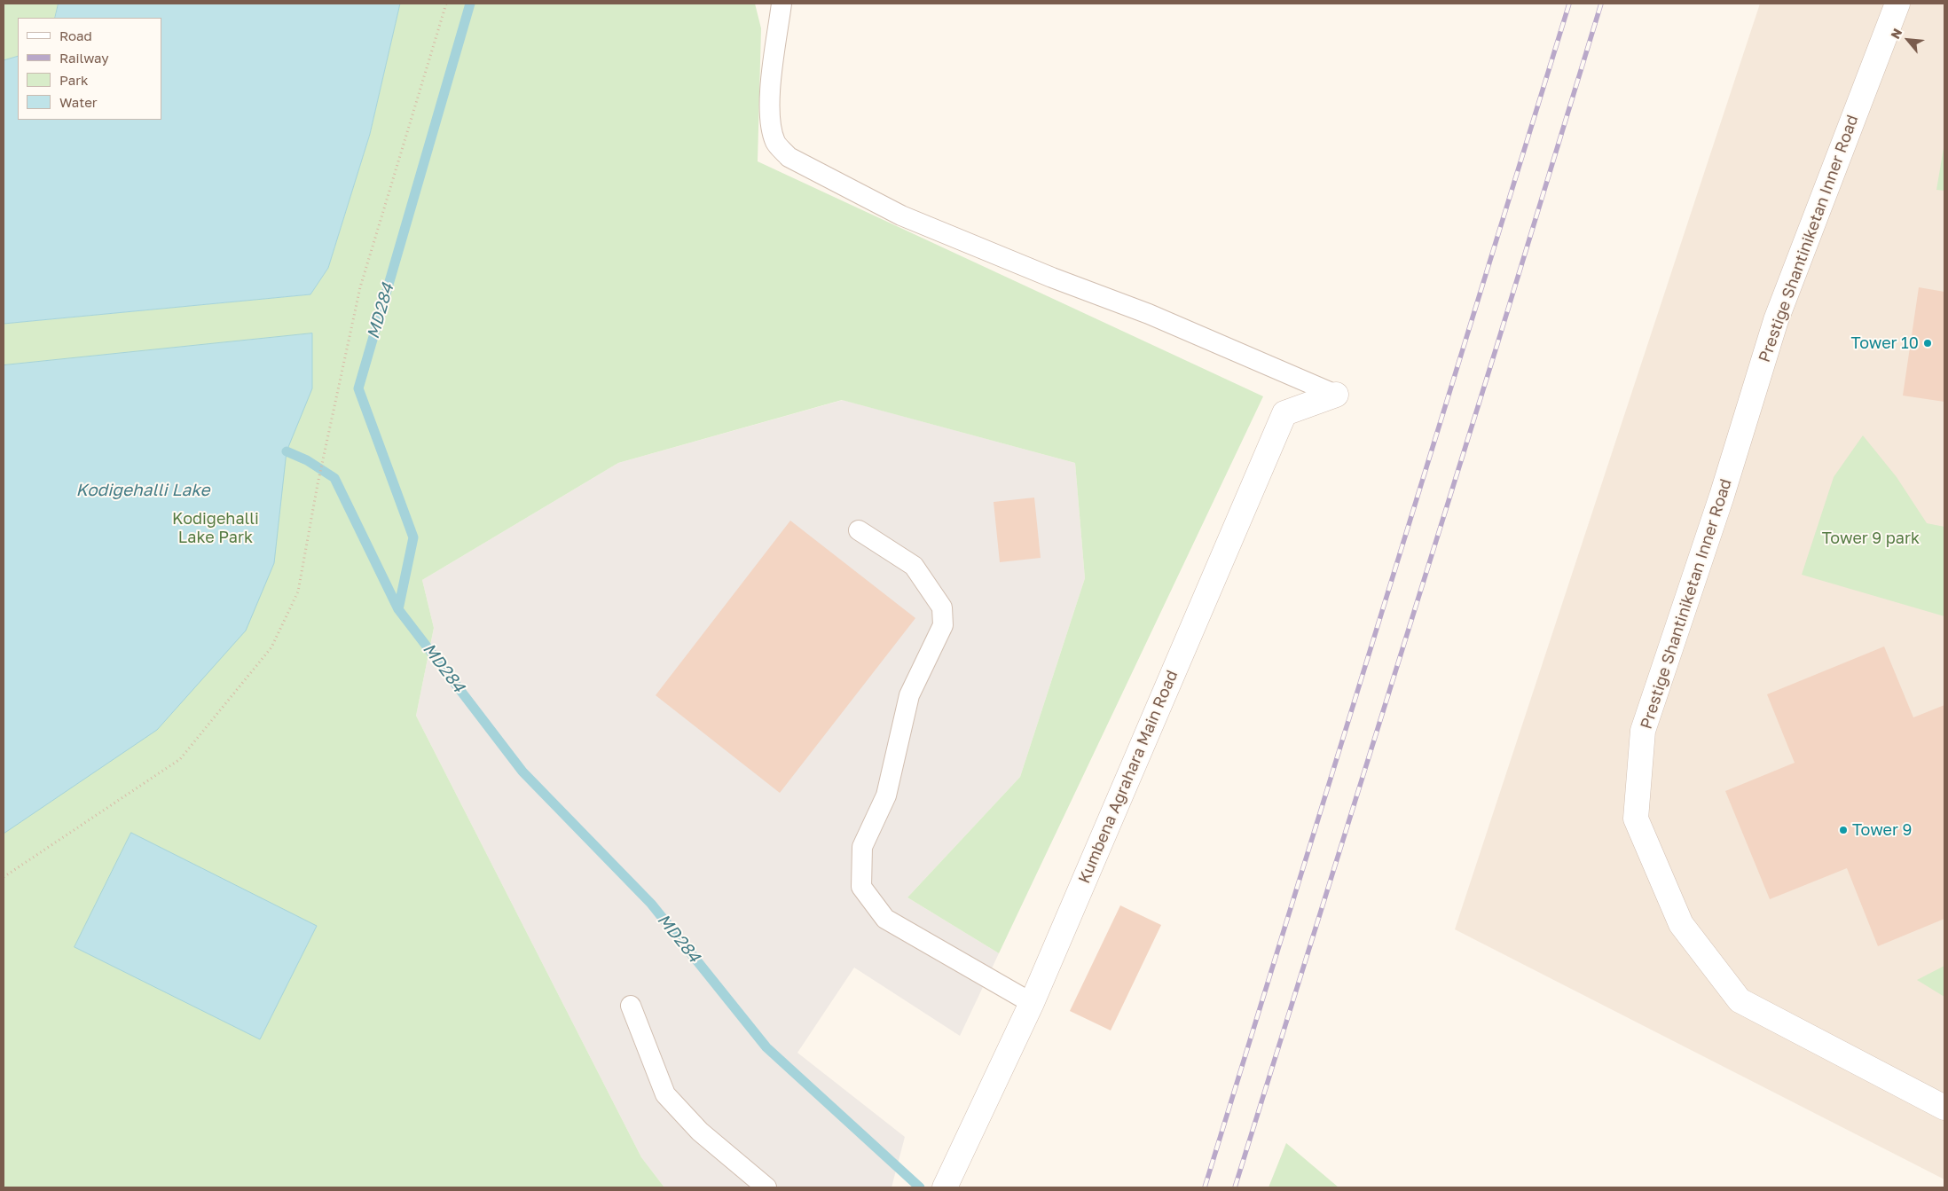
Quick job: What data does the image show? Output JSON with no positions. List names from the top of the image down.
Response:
{
  "streets": {
    "street": ["Prestige Shantiniketan Inner Road", "Kumbena Agrahara Main Road"]
  },
  "water": ["MD284", "Kodigehalli Lake"],
  "parks": ["Kodigehalli Lake Park", "Tower 9 park"],
  "places": ["Tower 10", "Tower 9"],
  "legend": [
    "Road",
    "Railway",
    "Park",
    "Water"
  ],
  "north": "top left"
}
